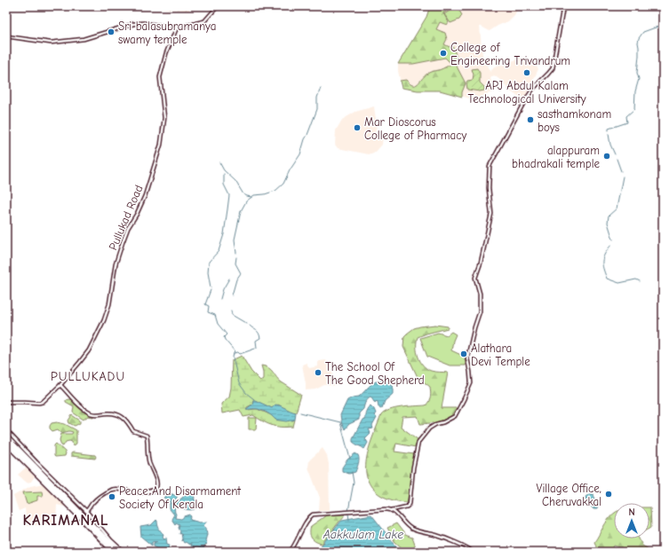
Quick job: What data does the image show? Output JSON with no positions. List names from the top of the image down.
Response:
{
  "streets": {
    "street": ["Pullukad Road"]
  },
  "districts": ["PULLUKADU", "KARIMANAL"],
  "water": ["Aakkulam Lake"],
  "places": [
    "Sri balasubramanya swamy temple",
    "College of Engineering Trivandrum",
    "APJ Abdul Kalam Technological University",
    "sasthamkonam boys",
    "Mar Dioscorus College of Pharmacy",
    "alappuram bhadrakali temple",
    "Alathara Devi Temple",
    "The School Of The Good Shepherd",
    "Village Office, Cheruvakkal",
    "Peace And Disarmament Society Of Kerala"
  ],
  "north": "top"
}
